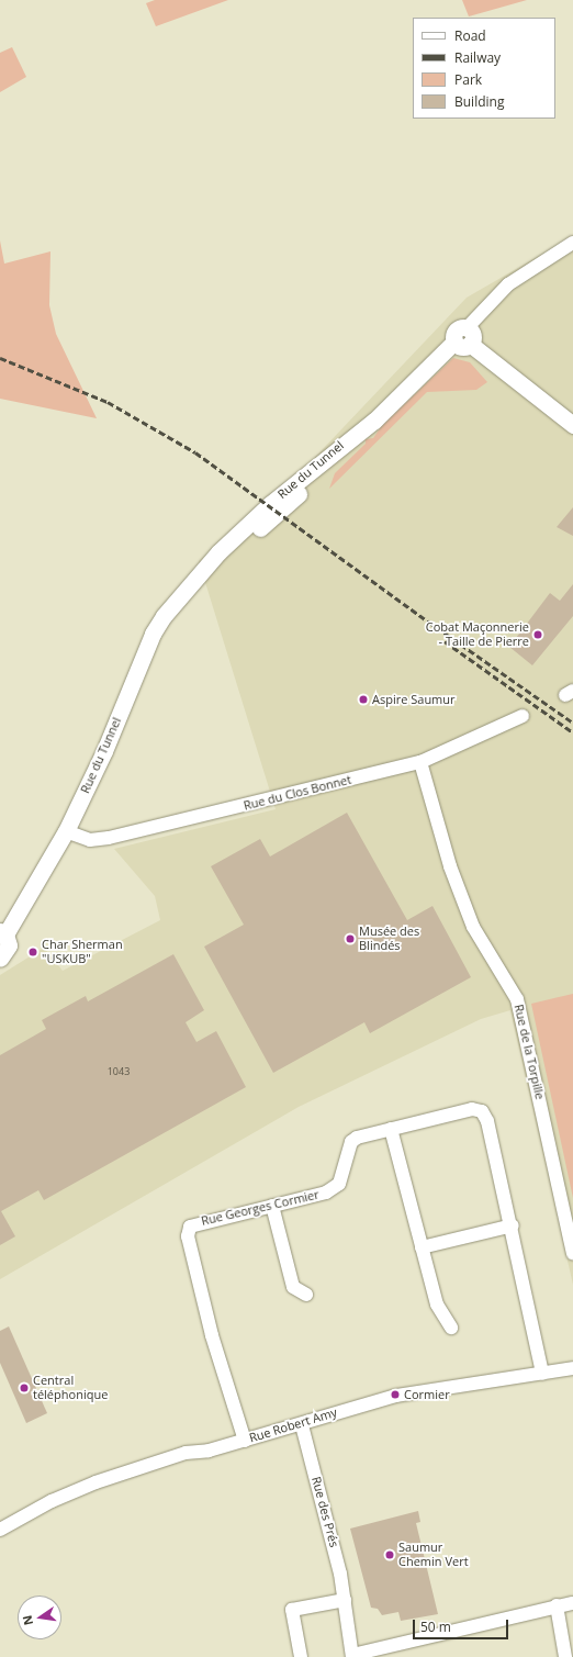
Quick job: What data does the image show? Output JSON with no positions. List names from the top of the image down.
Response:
{
  "streets": {
    "street": [
      "Rue du Tunnel",
      "Rue du Clos Bonnet",
      "Rue de la Torpille",
      "Rue Georges Cormier",
      "Rue Robert Amy",
      "Rue des Prés"
    ]
  },
  "crossings": [
    ["Rue du Tunnel", "Rue du Clos Bonnet"],
    ["Rue du Clos Bonnet", "Rue de la Torpille"],
    ["Rue Georges Cormier", "Rue Robert Amy"],
    ["Rue Robert Amy", "Rue des Prés"]
  ],
  "places": [
    "Cobat Maçonnerie - Taille de Pierre",
    "Aspire Saumur",
    "Musée des Blindés",
    "Char Sherman \"USKUB\"",
    "Central téléphonique",
    "Cormier",
    "Saumur Chemin Vert"
  ],
  "house_numbers": ["1043"],
  "legend": [
    "Road",
    "Railway",
    "Park",
    "Building"
  ],
  "scale_bar": "50 m",
  "north": "left"
}
